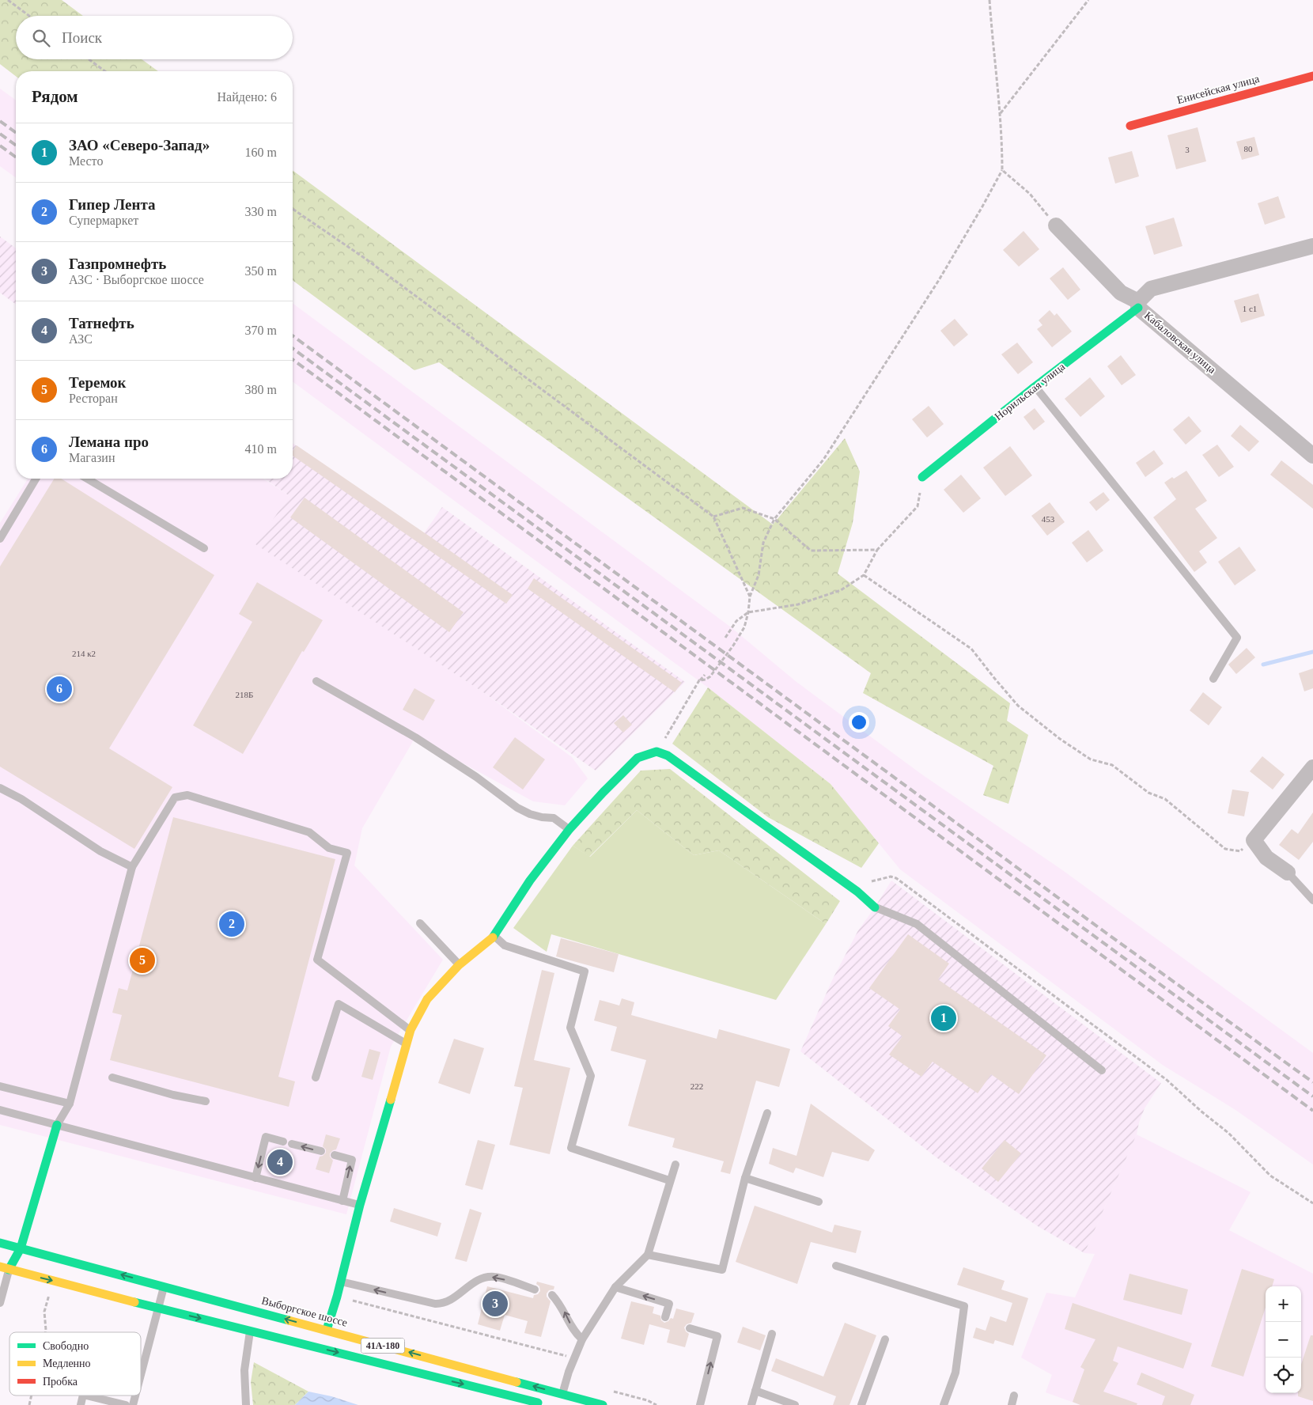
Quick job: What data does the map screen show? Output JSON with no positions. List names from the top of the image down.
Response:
{
  "streets": {
    "street": [
      "Енисейская улица",
      "Кабаловская улица",
      "Норильская улица",
      "Выборгское шоссе",
      "41А-180"
    ]
  },
  "crossings": [
    ["Кабаловская улица", "Норильская улица"]
  ],
  "house_numbers": [
    "80",
    "3",
    "1 с1",
    "453",
    "214 к2",
    "218Б",
    "222"
  ],
  "legend": ["Свободно", "Медленно", "Пробка"],
  "page": {
    "search": "Поиск",
    "heading": ["Рядом", "Найдено: 6"],
    "list": [
      {
        "mark": "1",
        "name": "ЗАО «Северо-Запад»",
        "note": "Место",
        "value": "160 m"
      },
      {
        "mark": "2",
        "name": "Гипер Лента",
        "note": "Супермаркет",
        "value": "330 m"
      },
      {
        "mark": "3",
        "name": "Газпромнефть",
        "note": "АЗС · Выборгское шоссе",
        "value": "350 m"
      },
      {
        "mark": "4",
        "name": "Татнефть",
        "note": "АЗС",
        "value": "370 m"
      },
      {
        "mark": "5",
        "name": "Теремок",
        "note": "Ресторан",
        "value": "380 m"
      },
      {
        "mark": "6",
        "name": "Лемана про",
        "note": "Магазин",
        "value": "410 m"
      }
    ],
    "pins": [
      "6",
      "2",
      "5",
      "1",
      "4",
      "3"
    ],
    "map_buttons": ["+", "−"]
  }
}
